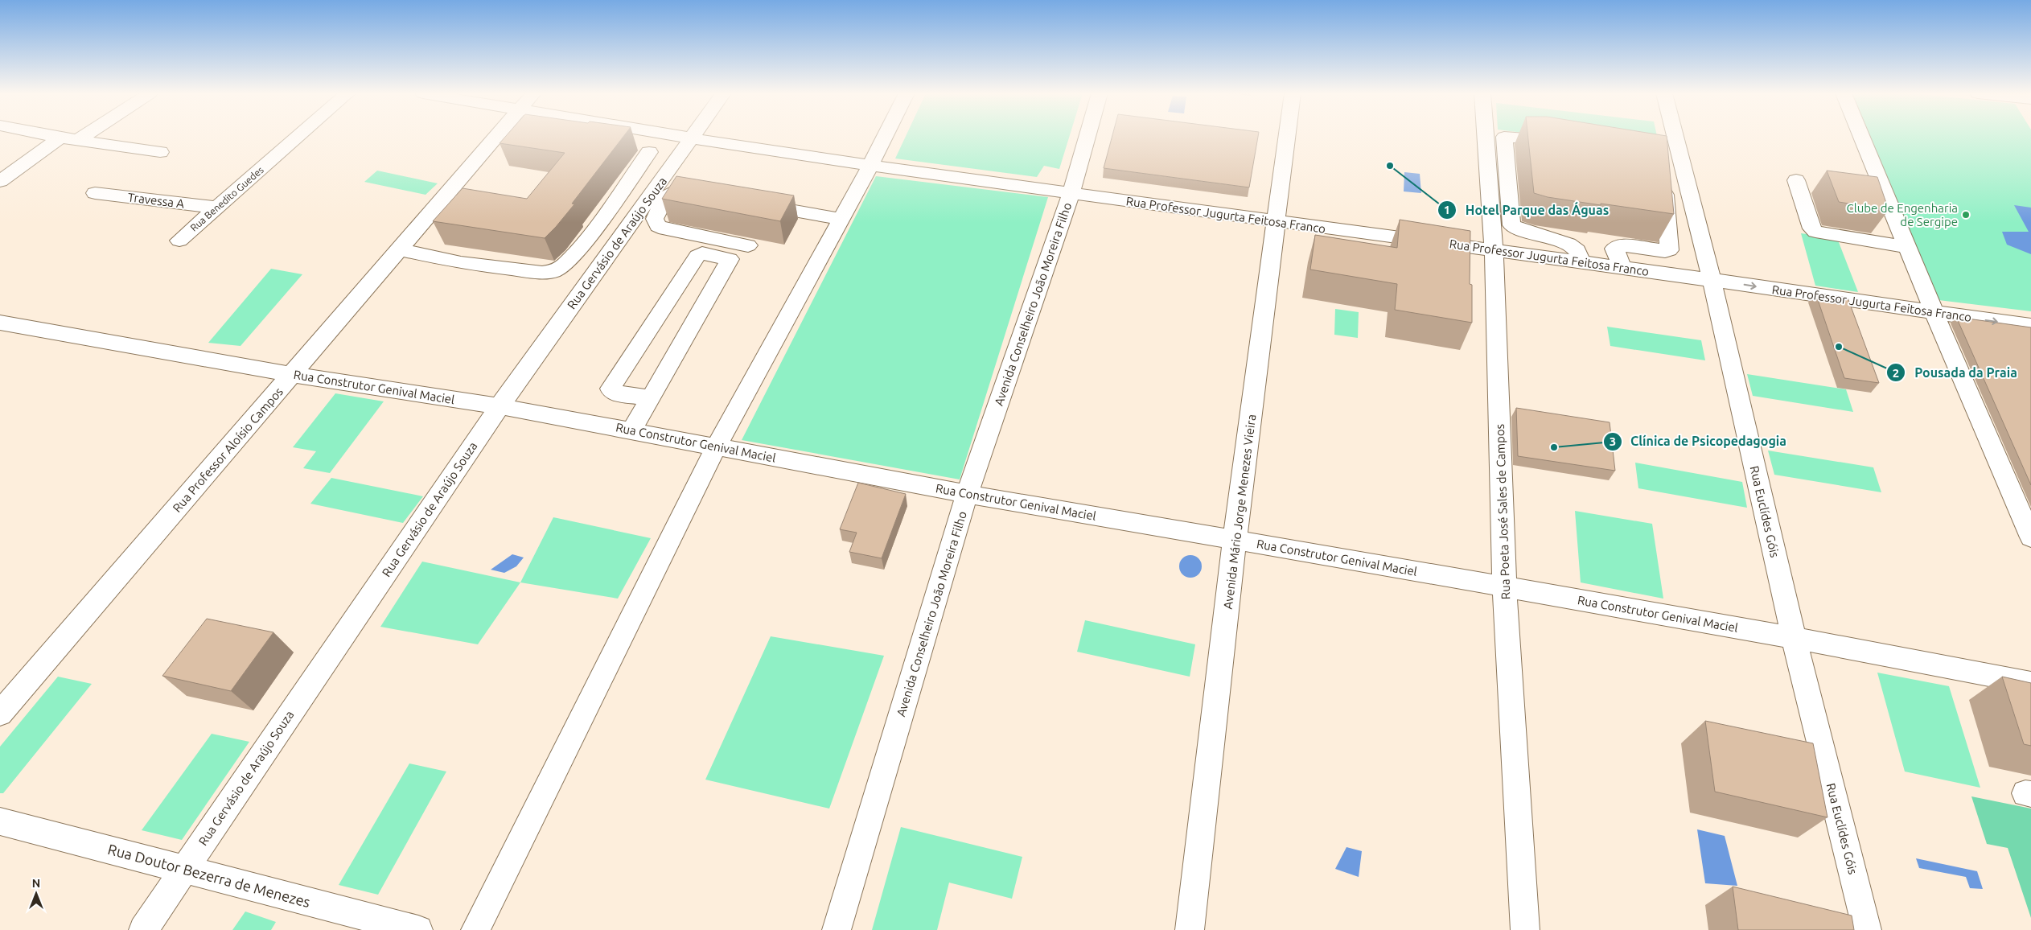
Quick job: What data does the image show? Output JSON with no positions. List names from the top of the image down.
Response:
{
  "streets": {
    "street": [
      "Rua Benedito Guedes",
      "Travessa A",
      "Rua Professor Jugurta Feitosa Franco",
      "Rua Gervásio de Araújo Souza",
      "Avenida Conselheiro João Moreira Filho",
      "Rua Construtor Genival Maciel",
      "Rua Professor Aloísio Campos",
      "Avenida Mário Jorge Menezes Vieira",
      "Rua Poeta José Sales de Campos",
      "Rua Euclídes Góis",
      "Rua Doutor Bezerra de Menezes"
    ]
  },
  "crossings": [
    ["Rua Benedito Guedes", "Travessa A"],
    ["Rua Professor Jugurta Feitosa Franco", "Rua Gervásio de Araújo Souza"],
    ["Rua Professor Jugurta Feitosa Franco", "Avenida Conselheiro João Moreira Filho"],
    ["Rua Professor Jugurta Feitosa Franco", "Avenida Mário Jorge Menezes Vieira"],
    ["Rua Professor Jugurta Feitosa Franco", "Rua Poeta José Sales de Campos"],
    ["Rua Professor Jugurta Feitosa Franco", "Rua Euclídes Góis"],
    ["Rua Gervásio de Araújo Souza", "Rua Construtor Genival Maciel"],
    ["Rua Gervásio de Araújo Souza", "Rua Doutor Bezerra de Menezes"],
    ["Avenida Conselheiro João Moreira Filho", "Rua Construtor Genival Maciel"],
    ["Rua Construtor Genival Maciel", "Rua Professor Aloísio Campos"],
    ["Rua Construtor Genival Maciel", "Avenida Mário Jorge Menezes Vieira"],
    ["Rua Construtor Genival Maciel", "Rua Poeta José Sales de Campos"],
    ["Rua Construtor Genival Maciel", "Rua Euclídes Góis"]
  ],
  "places": [
    "Hotel Parque das Águas",
    "Clube de Engenharia de Sergipe",
    "Pousada da Praia",
    "Clínica de Psicopedagogia"
  ],
  "north": "top"
}
